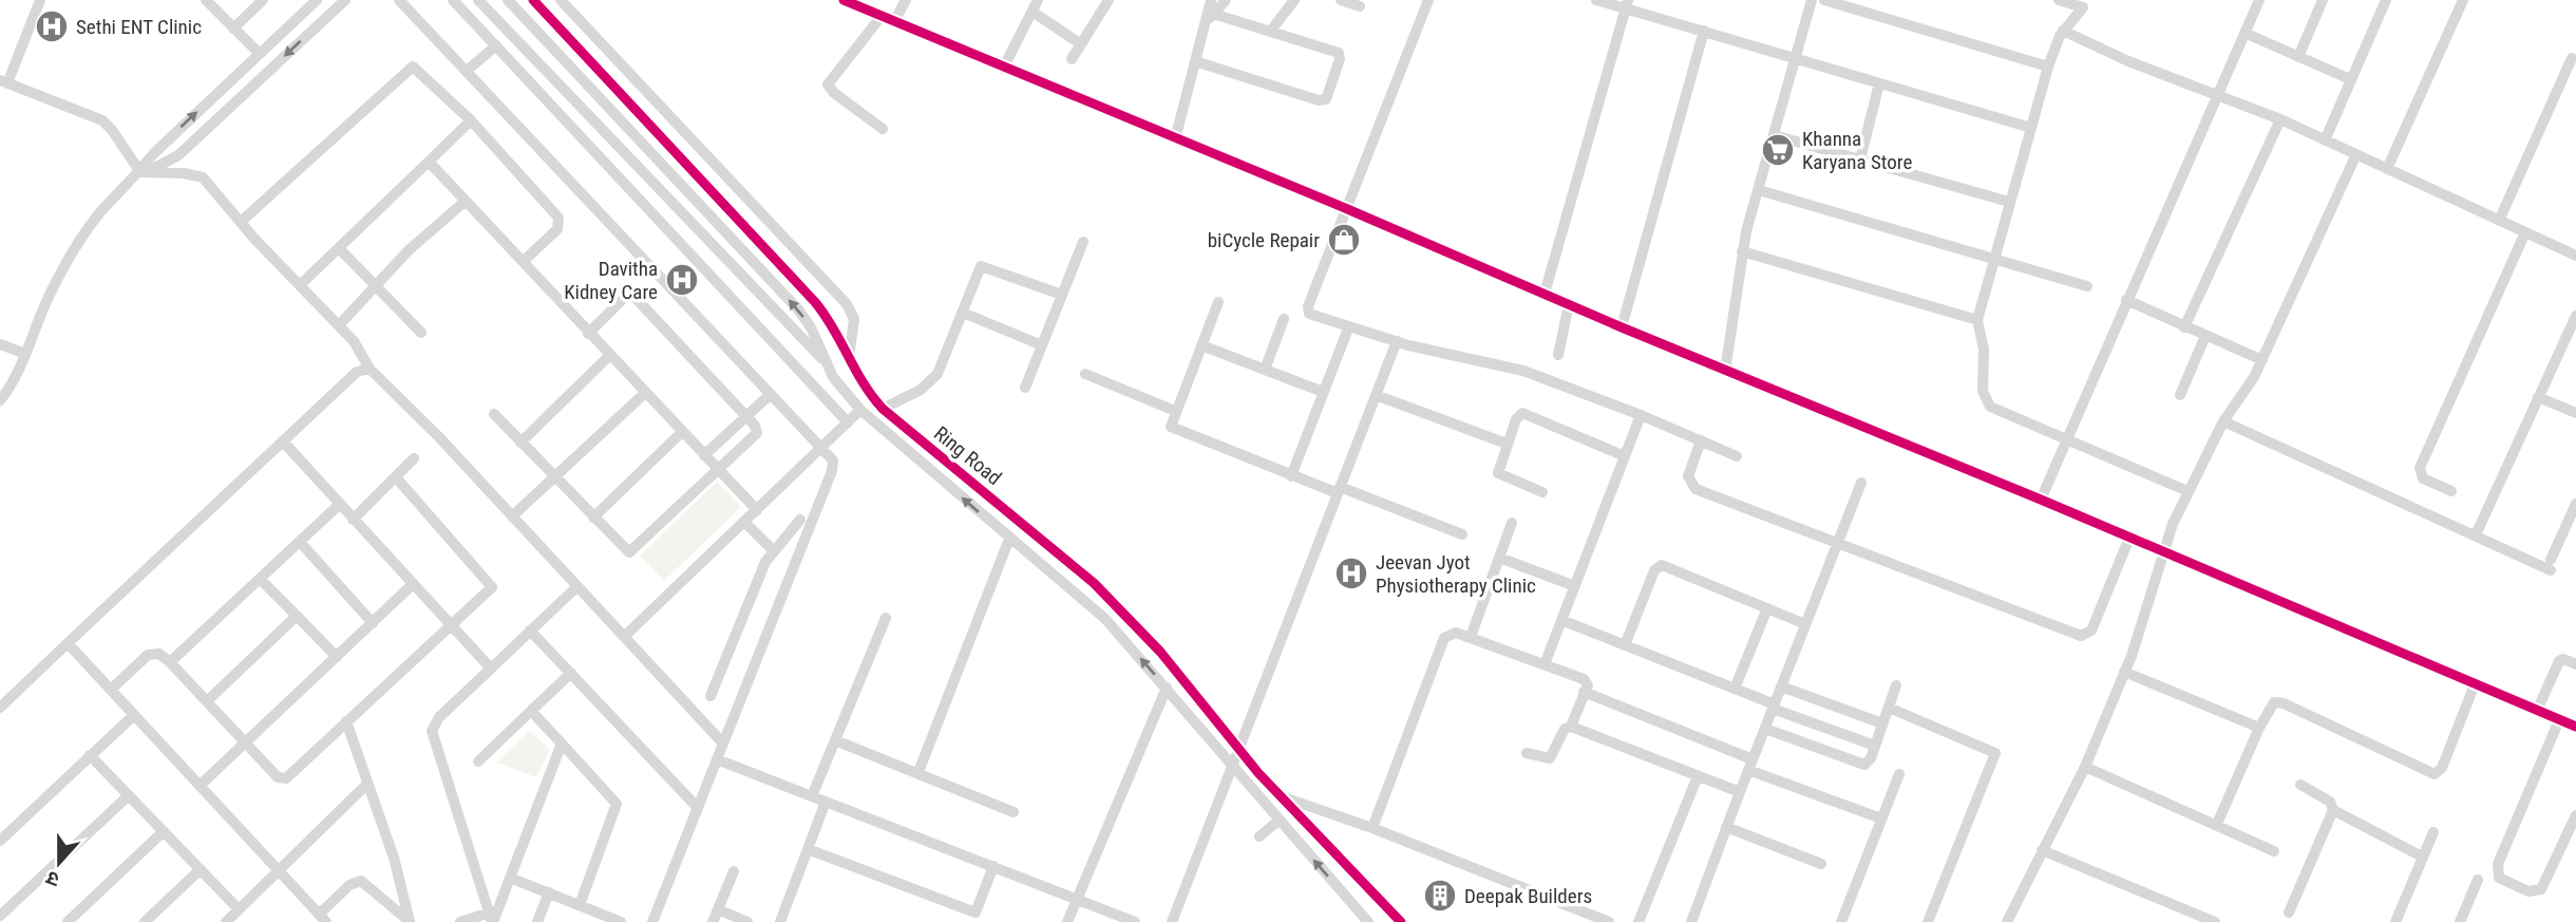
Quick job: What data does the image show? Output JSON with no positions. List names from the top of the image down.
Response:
{
  "streets": {
    "street": ["Ring Road"]
  },
  "places": {
    "hospital": ["Sethi ENT Clinic", "Davitha Kidney Care", "Jeevan Jyot Physiotherapy Clinic"],
    "supermarket": ["Khanna Karyana Store"],
    "shop": ["biCycle Repair"],
    "building": ["Deepak Builders"]
  },
  "north": "bottom"
}
